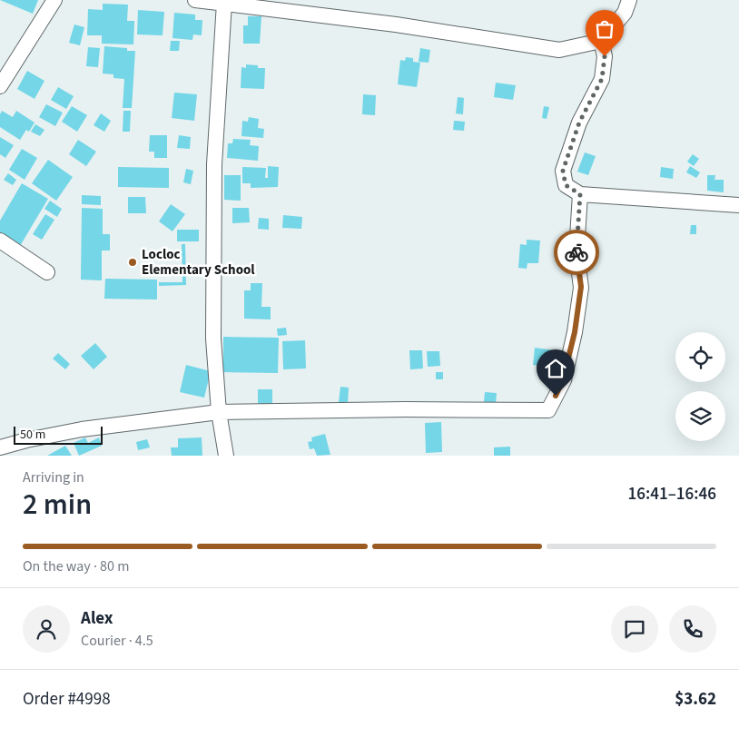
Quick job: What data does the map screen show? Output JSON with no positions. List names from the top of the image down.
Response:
{
  "places": ["Locloc Elementary School"],
  "scale_bar": "50 m",
  "page": {
    "scale": "50 m",
    "heading": ["2 min", "Arriving in", "16:41–16:46"],
    "panel": [
      "Alex",
      "Courier · 4.5",
      "Order #4998",
      "$3.62"
    ],
    "bar": "On the way · 80 m"
  }
}
